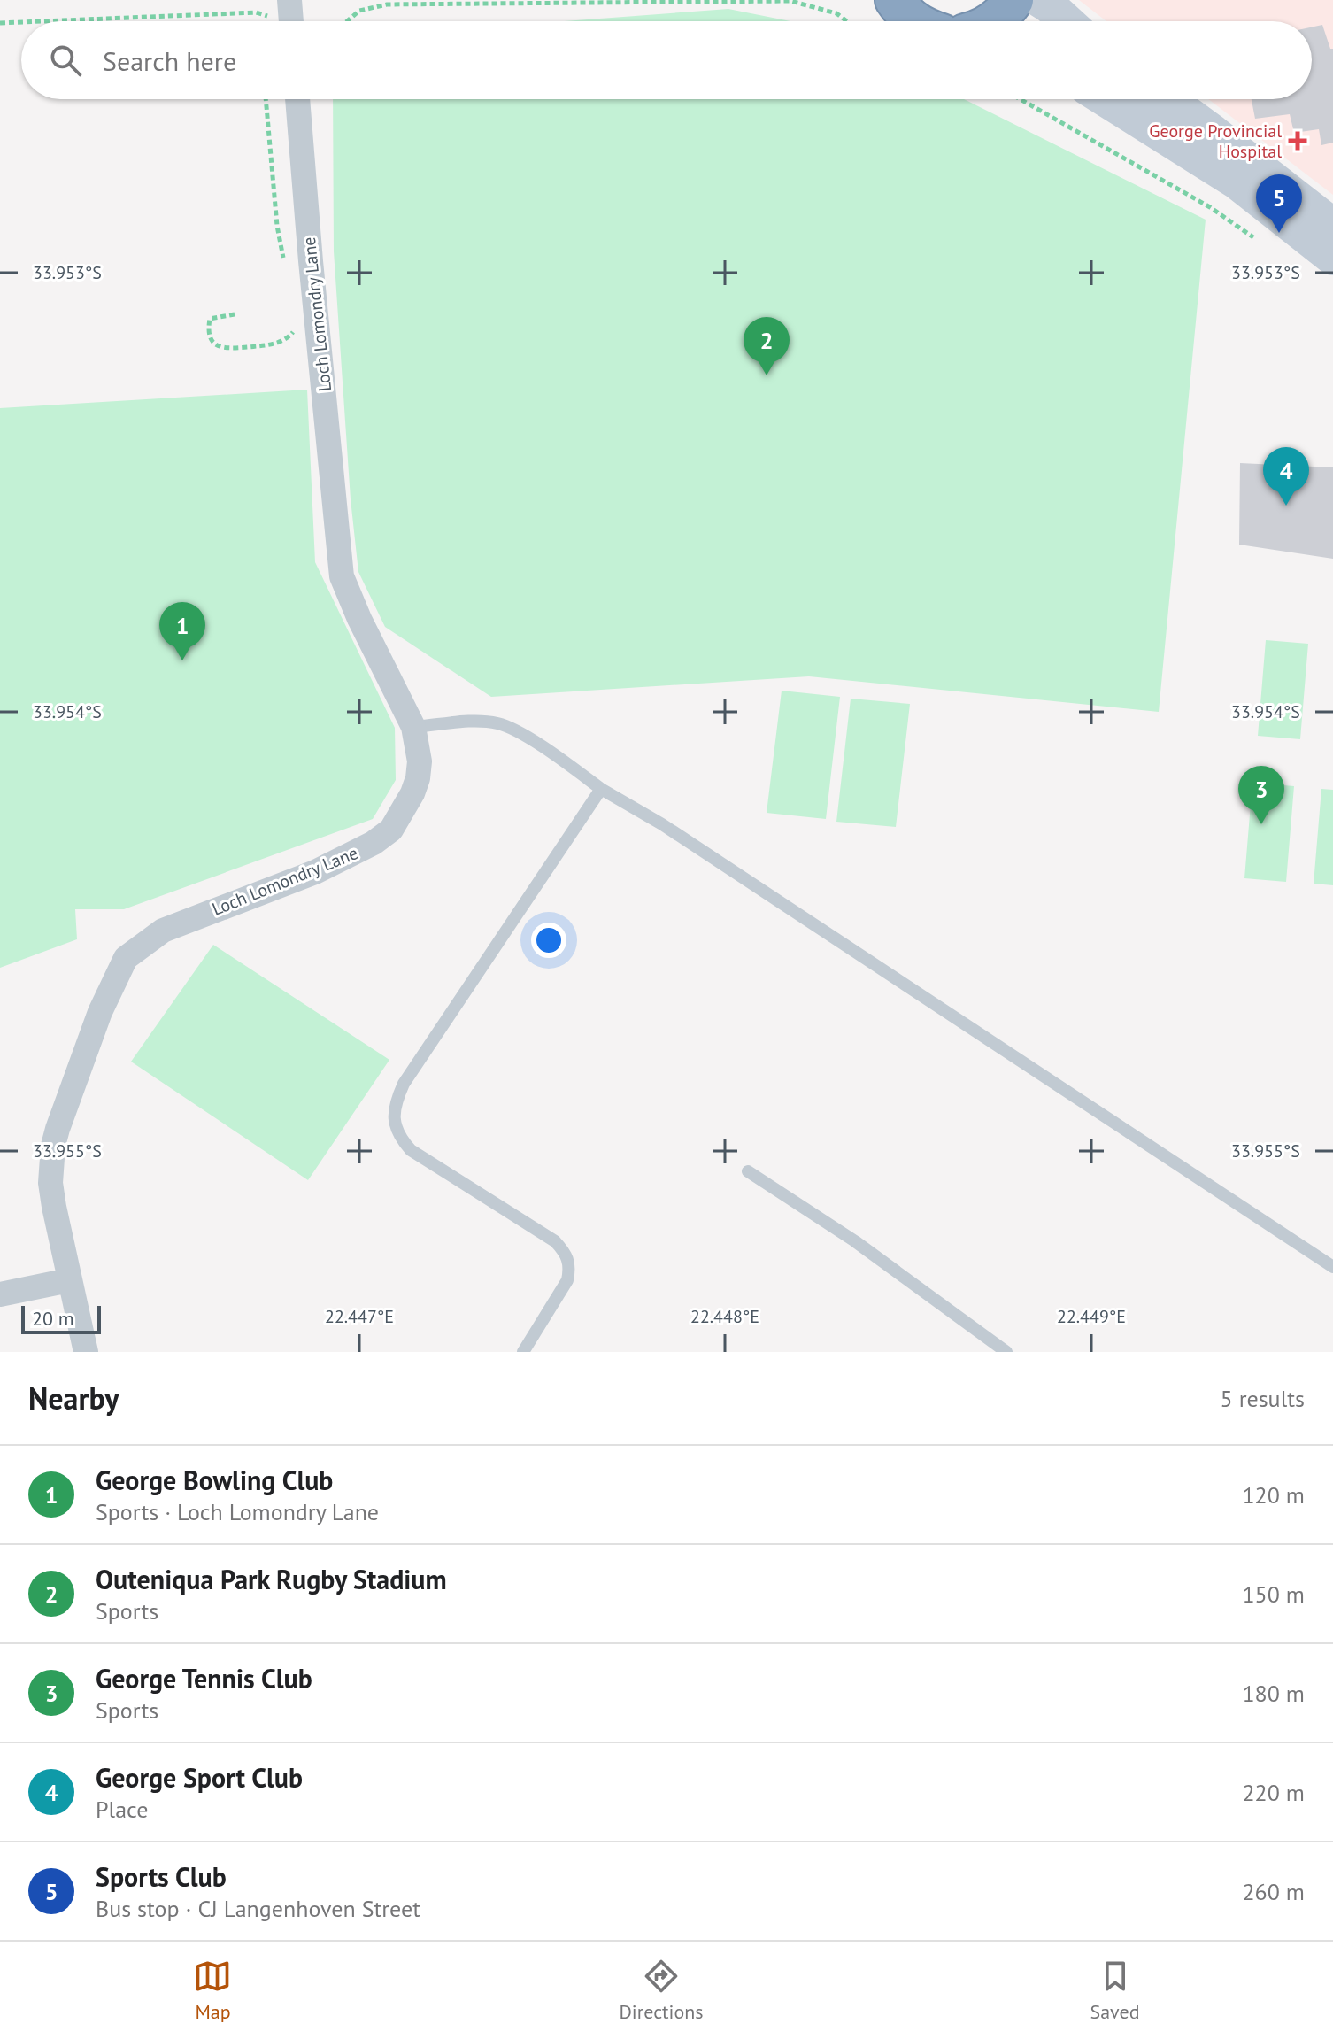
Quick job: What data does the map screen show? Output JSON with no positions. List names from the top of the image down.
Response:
{
  "streets": {
    "street": ["Loch Lomondry Lane"]
  },
  "places": {
    "health": ["George Provincial Hospital"]
  },
  "scale_bar": "20 m",
  "page": {
    "search": "Search here",
    "pins": [
      "5",
      "2",
      "4",
      "1",
      "3"
    ],
    "scale": "20 m",
    "heading": ["Nearby", "5 results"],
    "list": [
      {
        "mark": "1",
        "name": "George Bowling Club",
        "note": "Sports · Loch Lomondry Lane",
        "value": "120 m"
      },
      {
        "mark": "2",
        "name": "Outeniqua Park Rugby Stadium",
        "note": "Sports",
        "value": "150 m"
      },
      {
        "mark": "3",
        "name": "George Tennis Club",
        "note": "Sports",
        "value": "180 m"
      },
      {
        "mark": "4",
        "name": "George Sport Club",
        "note": "Place",
        "value": "220 m"
      },
      {
        "mark": "5",
        "name": "Sports Club",
        "note": "Bus stop · CJ Langenhoven Street",
        "value": "260 m"
      }
    ],
    "nav": ["Map", "Directions", "Saved"]
  },
  "coordinates": [
    "33.953°S",
    "33.954°S",
    "33.955°S",
    "22.447°E",
    "22.448°E",
    "22.449°E"
  ]
}
